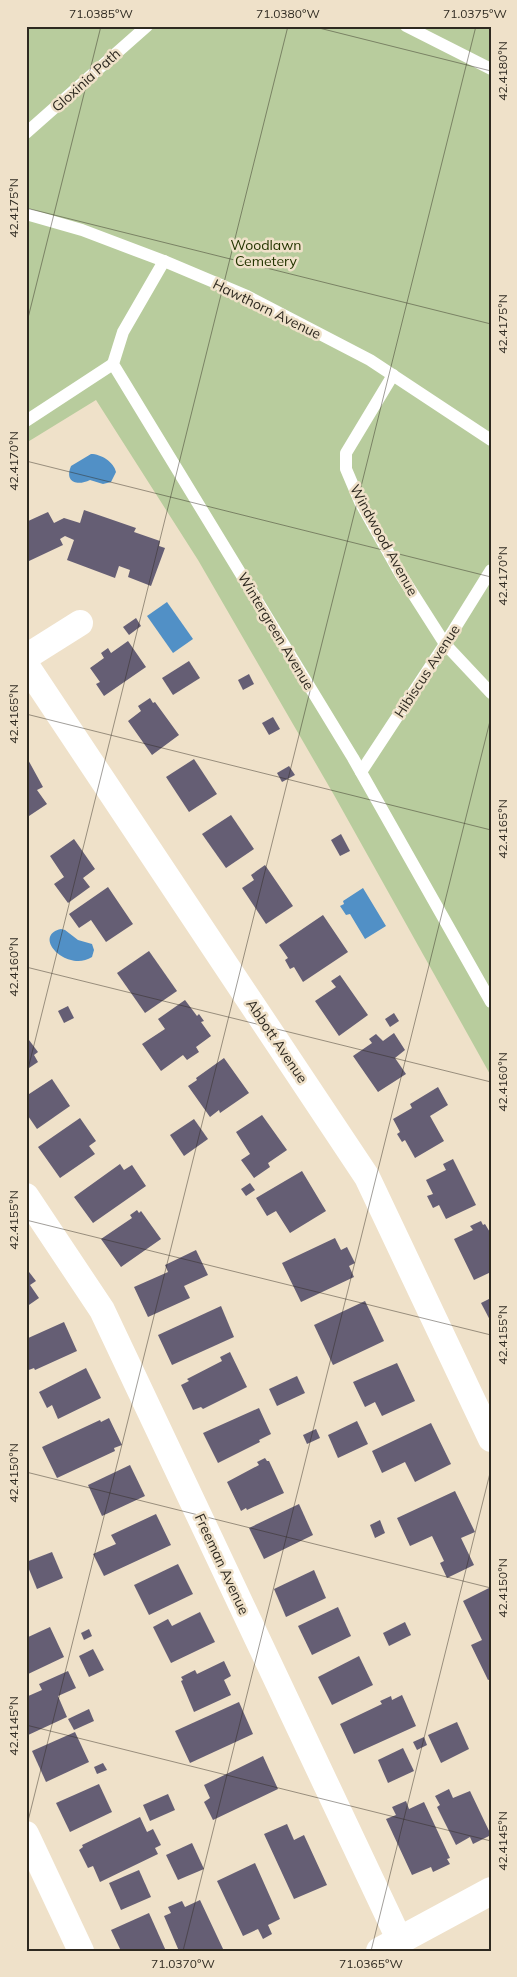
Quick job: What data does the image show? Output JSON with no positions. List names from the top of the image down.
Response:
{
  "streets": {
    "street": ["Abbott Avenue", "Freeman Avenue"],
    "lane": [
      "Gloxinia Path",
      "Hawthorn Avenue",
      "Windwood Avenue",
      "Wintergreen Avenue",
      "Hibiscus Avenue"
    ]
  },
  "crossings": [
    ["Hawthorn Avenue", "Windwood Avenue"],
    ["Windwood Avenue", "Hibiscus Avenue"],
    ["Wintergreen Avenue", "Hibiscus Avenue"]
  ],
  "parks": ["Woodlawn Cemetery"],
  "coordinates": [
    "71.0385°W",
    "71.0380°W",
    "71.0375°W",
    "42.4180°N",
    "42.4175°N",
    "42.4170°N",
    "42.4165°N",
    "42.4160°N",
    "42.4155°N",
    "42.4150°N",
    "42.4145°N",
    "71.0370°W",
    "71.0365°W"
  ]
}
